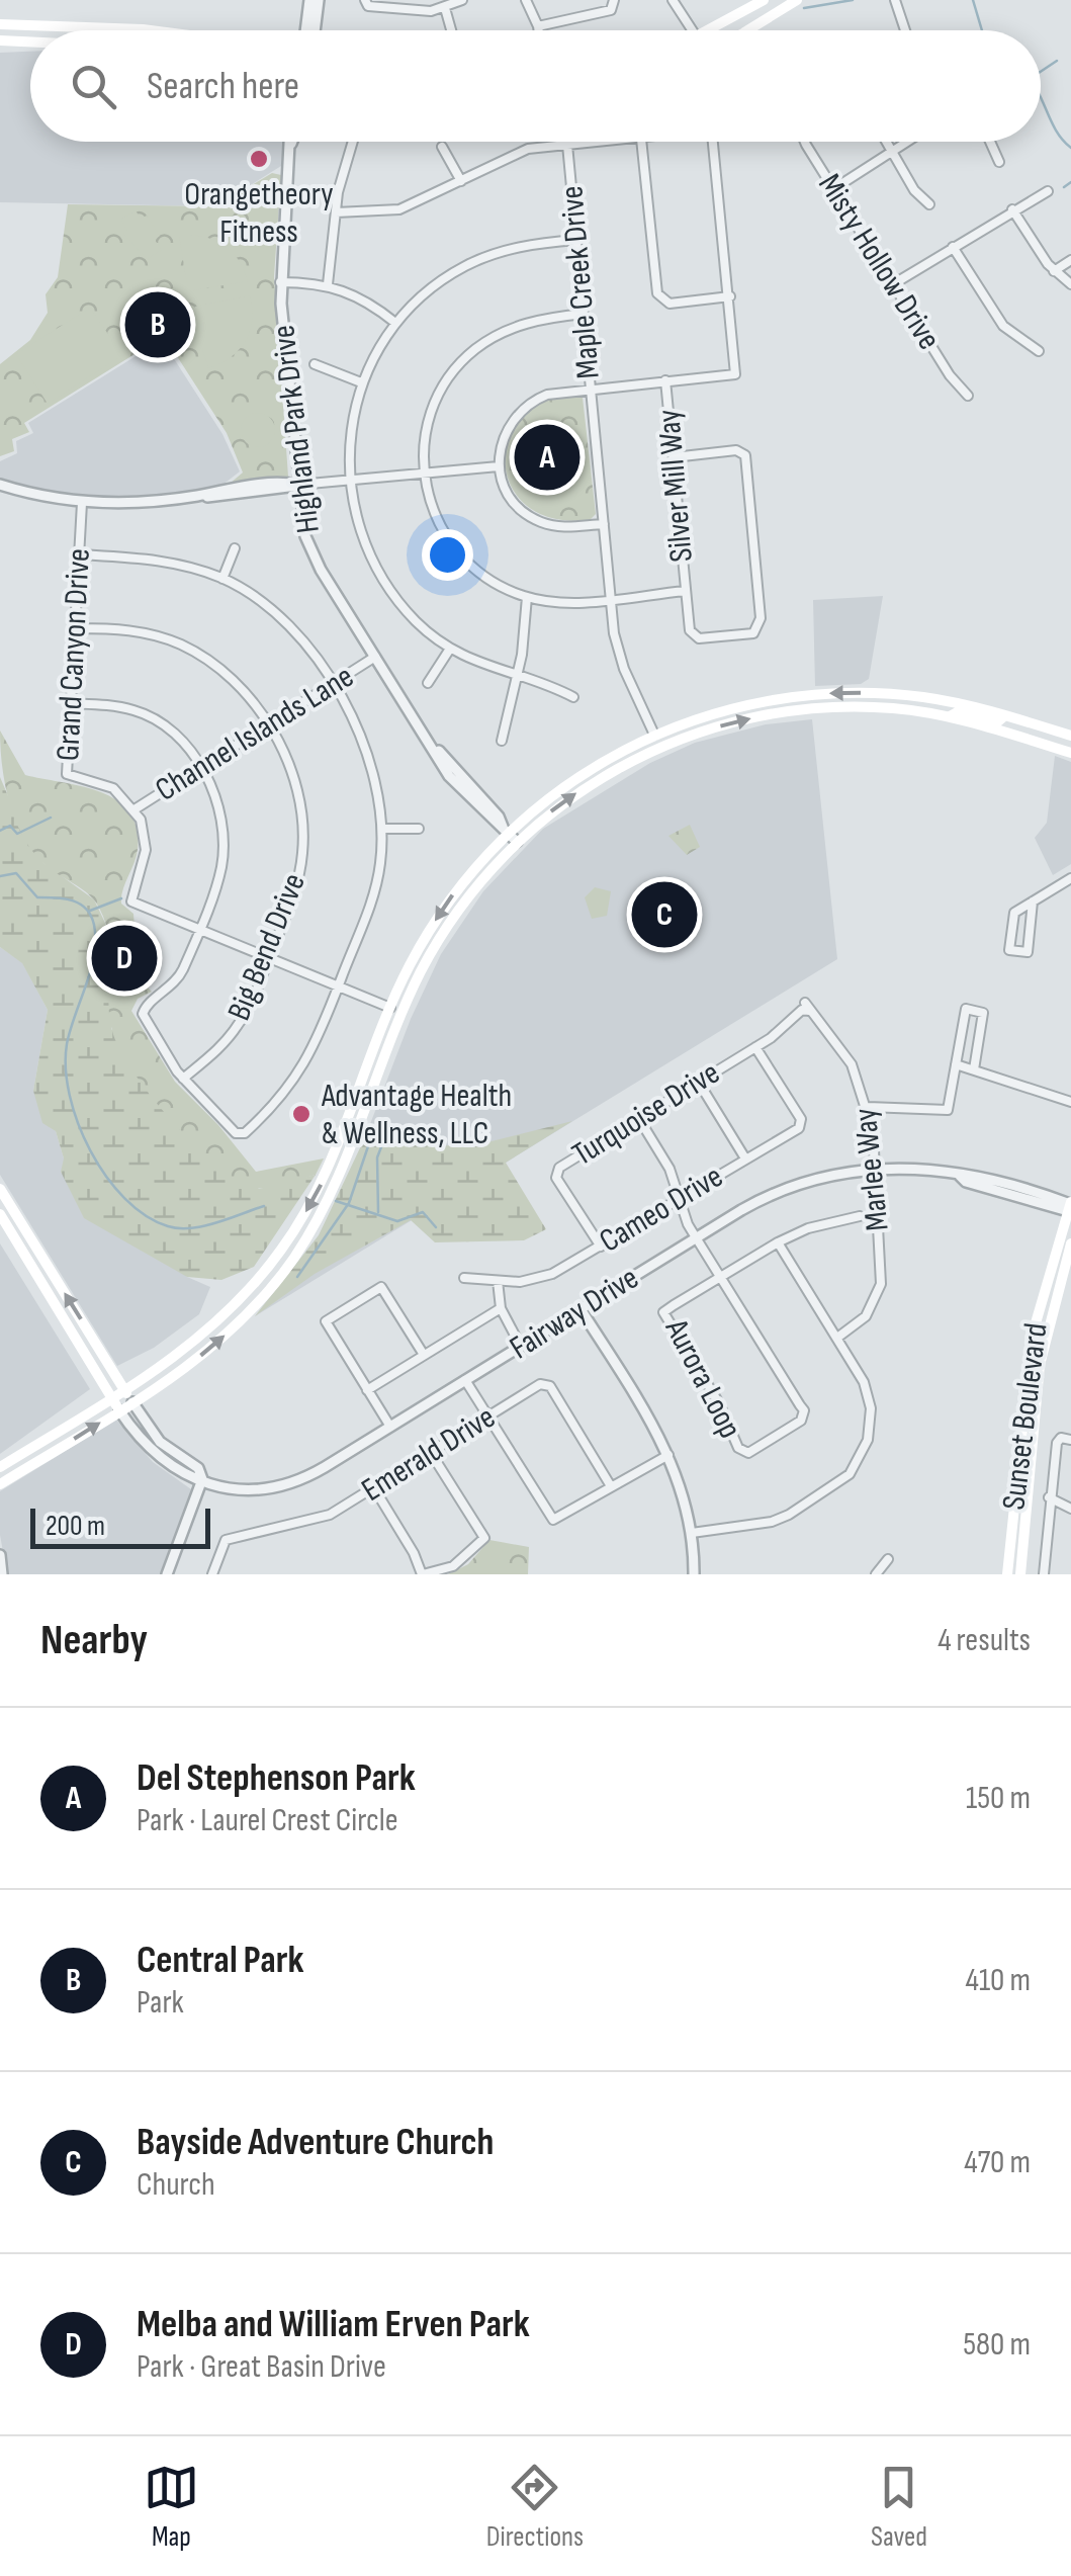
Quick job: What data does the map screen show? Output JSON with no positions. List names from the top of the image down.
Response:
{
  "streets": {
    "main road": ["Fairway Drive", "Sunset Boulevard"],
    "street": [
      "Misty Hollow Drive",
      "Maple Creek Drive",
      "Highland Park Drive",
      "Silver Mill Way",
      "Grand Canyon Drive",
      "Channel Islands Lane",
      "Big Bend Drive",
      "Turquoise Drive",
      "Marlee Way",
      "Cameo Drive",
      "Aurora Loop",
      "Emerald Drive"
    ]
  },
  "crossings": [
    ["Highland Park Drive", "Channel Islands Lane"],
    ["Grand Canyon Drive", "Channel Islands Lane"],
    ["Grand Canyon Drive", "Big Bend Drive"],
    ["Channel Islands Lane", "Big Bend Drive"],
    ["Turquoise Drive", "Marlee Way"],
    ["Turquoise Drive", "Cameo Drive"],
    ["Turquoise Drive", "Aurora Loop"],
    ["Marlee Way", "Fairway Drive"],
    ["Cameo Drive", "Aurora Loop"],
    ["Fairway Drive", "Aurora Loop"],
    ["Fairway Drive", "Sunset Boulevard"]
  ],
  "places": ["Orangetheory Fitness", "Advantage Health & Wellness, LLC"],
  "scale_bar": "200 m",
  "page": {
    "search": "Search here",
    "pins": [
      "B",
      "A",
      "C",
      "D"
    ],
    "scale": "200 m",
    "heading": ["Nearby", "4 results"],
    "list": [
      {
        "mark": "A",
        "name": "Del Stephenson Park",
        "note": "Park · Laurel Crest Circle",
        "value": "150 m"
      },
      {
        "mark": "B",
        "name": "Central Park",
        "note": "Park",
        "value": "410 m"
      },
      {
        "mark": "C",
        "name": "Bayside Adventure Church",
        "note": "Church",
        "value": "470 m"
      },
      {
        "mark": "D",
        "name": "Melba and William Erven Park",
        "note": "Park · Great Basin Drive",
        "value": "580 m"
      }
    ],
    "nav": ["Map", "Directions", "Saved"]
  }
}
